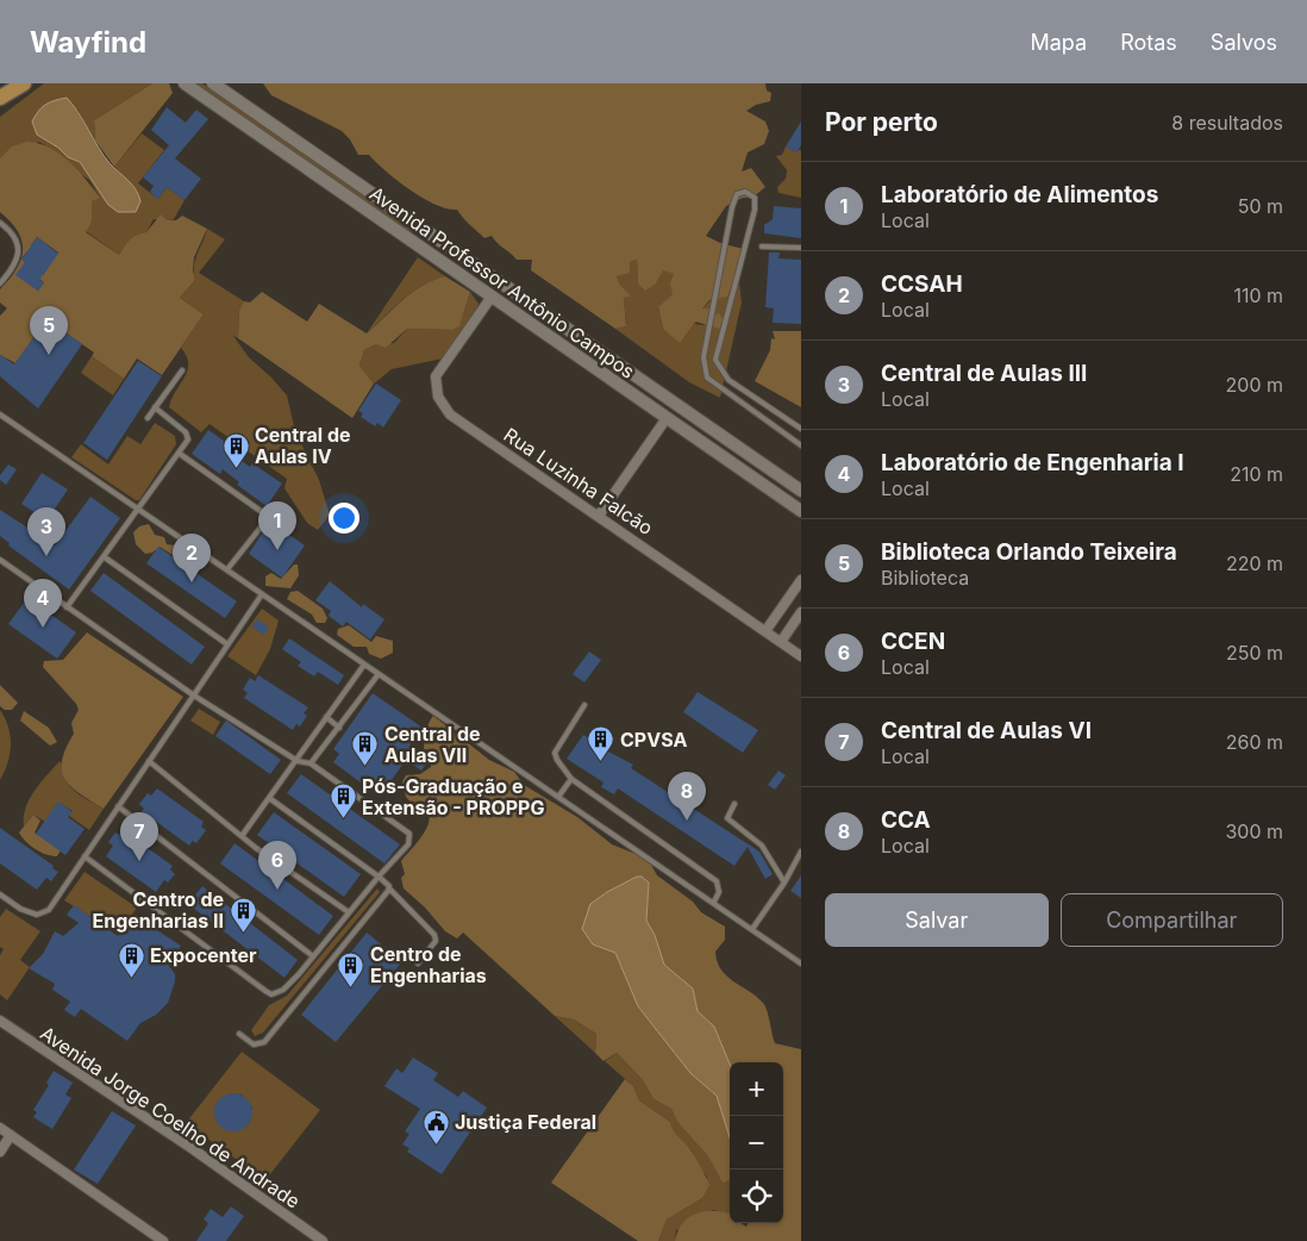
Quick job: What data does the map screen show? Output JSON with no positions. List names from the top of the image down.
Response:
{
  "streets": {
    "street": ["Avenida Professor Antônio Campos", "Rua Luzinha Falcão", "Avenida Jorge Coelho de Andrade"]
  },
  "crossings": [
    ["Avenida Professor Antônio Campos", "Rua Luzinha Falcão"]
  ],
  "places": {
    "building": [
      "Central de Aulas IV",
      "CPVSA",
      "Central de Aulas VII",
      "Pós-Graduação e Extensão - PROPPG",
      "Centro de Engenharias II",
      "Expocenter",
      "Centro de Engenharias"
    ],
    "public building": ["Justiça Federal"]
  },
  "page": {
    "header": "Wayfind",
    "nav": ["Mapa", "Rotas", "Salvos"],
    "heading": ["Por perto", "8 resultados"],
    "list": [
      {
        "mark": "1",
        "name": "Laboratório de Alimentos",
        "note": "Local",
        "value": "50 m"
      },
      {
        "mark": "2",
        "name": "CCSAH",
        "note": "Local",
        "value": "110 m"
      },
      {
        "mark": "3",
        "name": "Central de Aulas III",
        "note": "Local",
        "value": "200 m"
      },
      {
        "mark": "4",
        "name": "Laboratório de Engenharia I",
        "note": "Local",
        "value": "210 m"
      },
      {
        "mark": "5",
        "name": "Biblioteca Orlando Teixeira",
        "note": "Biblioteca",
        "value": "220 m"
      },
      {
        "mark": "6",
        "name": "CCEN",
        "note": "Local",
        "value": "250 m"
      },
      {
        "mark": "7",
        "name": "Central de Aulas VI",
        "note": "Local",
        "value": "260 m"
      },
      {
        "mark": "8",
        "name": "CCA",
        "note": "Local",
        "value": "300 m"
      }
    ],
    "pins": [
      "5",
      "1",
      "3",
      "2",
      "4",
      "8",
      "7",
      "6"
    ],
    "buttons": ["Salvar", "Compartilhar"],
    "map_buttons": ["+", "−"]
  }
}
